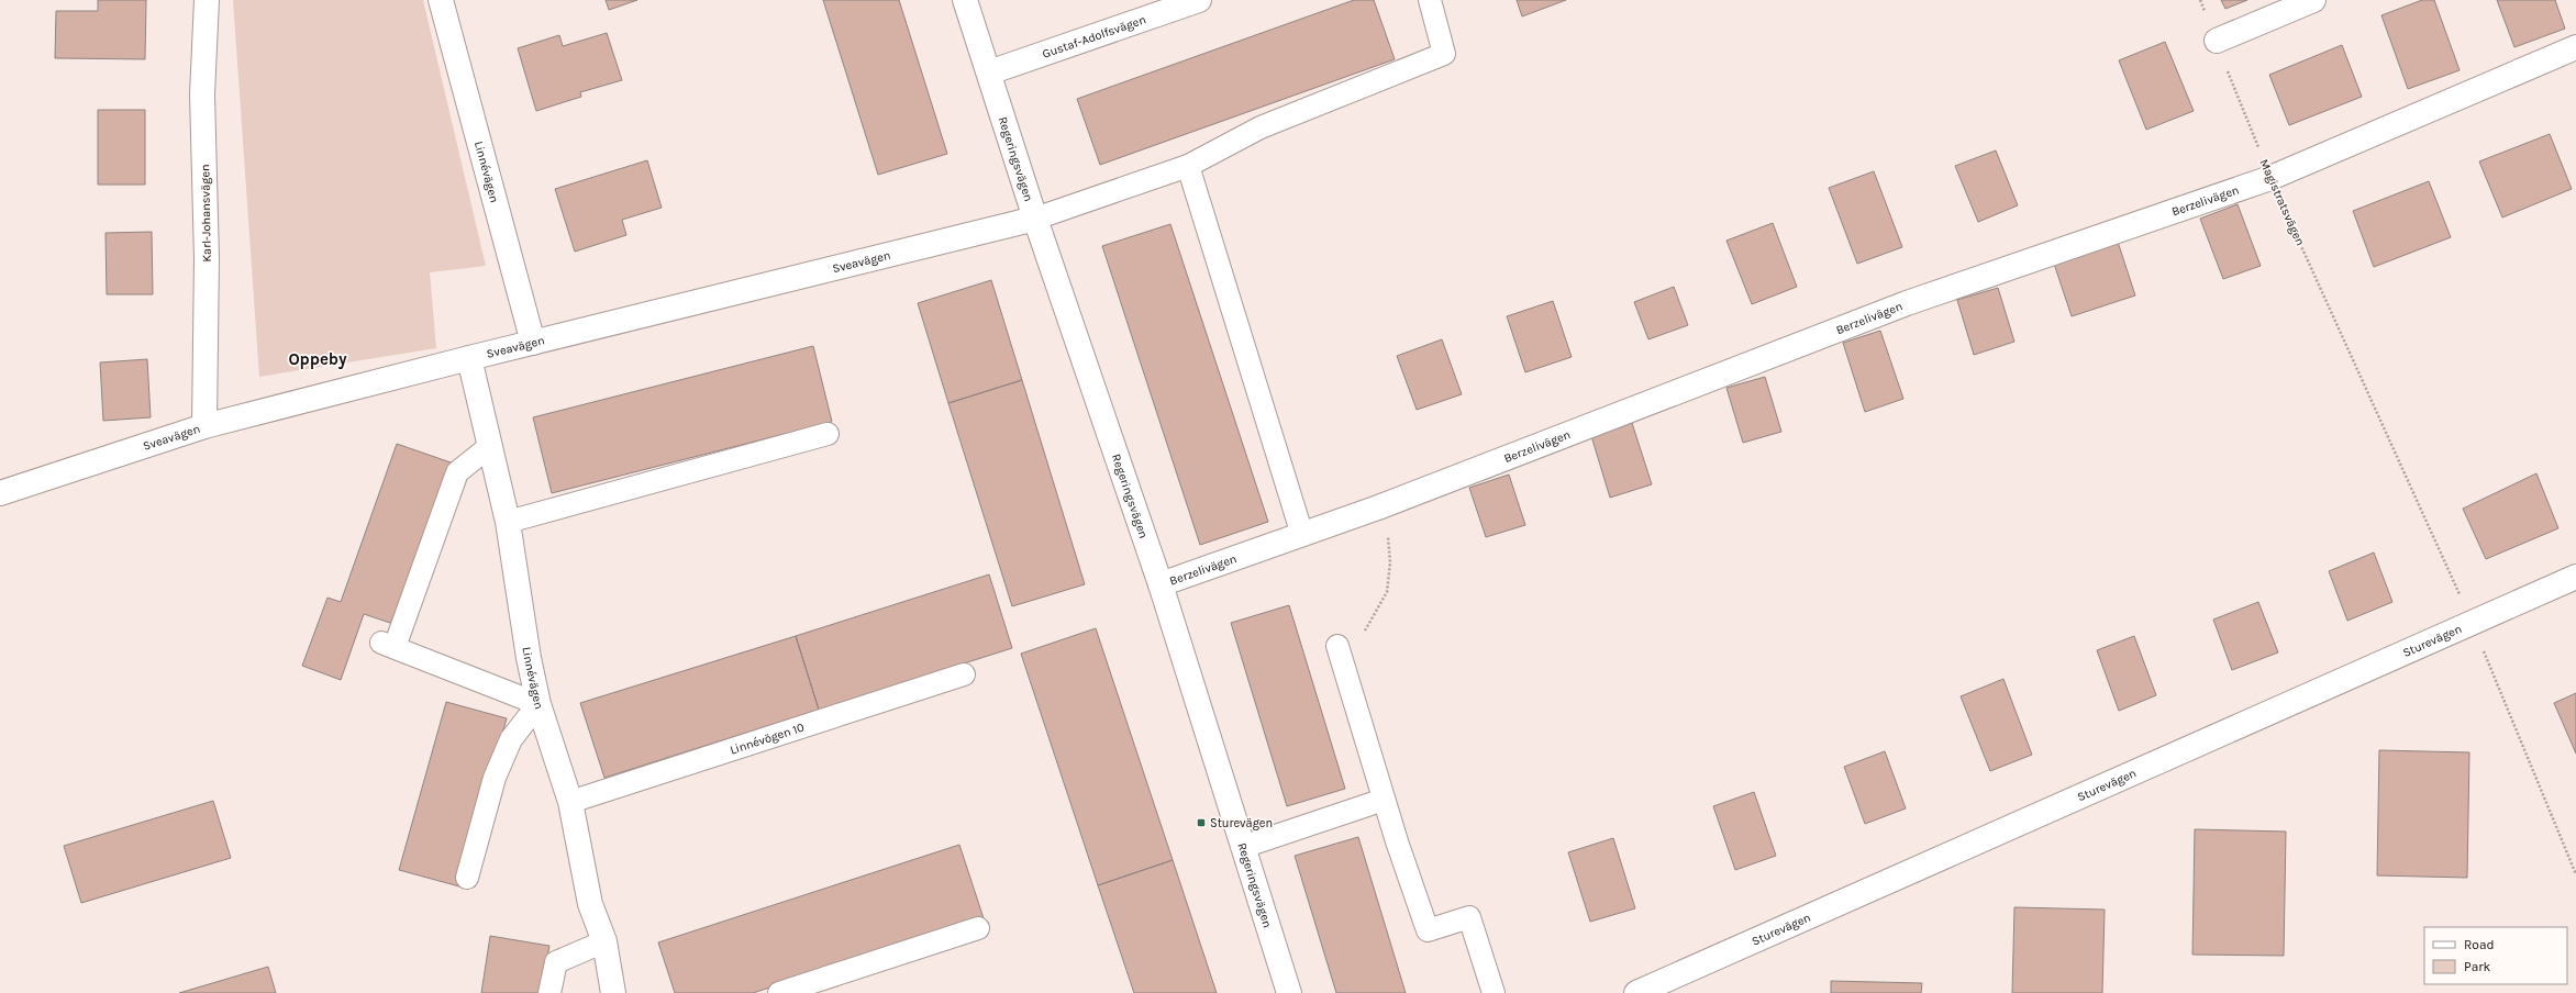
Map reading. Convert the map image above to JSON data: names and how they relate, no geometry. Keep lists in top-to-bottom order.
{
  "streets": {
    "street": [
      "Gustaf-Adolfsvägen",
      "Regeringsvägen",
      "Linnévägen",
      "Berzelivägen",
      "Karl-Johansvägen",
      "Sveavägen",
      "Sturevägen"
    ],
    "lane": ["Linnévögen 10"],
    "path": ["Magistratsvägen"]
  },
  "crossings": [
    ["Gustaf-Adolfsvägen", "Regeringsvägen"],
    ["Regeringsvägen", "Berzelivägen"],
    ["Regeringsvägen", "Sveavägen"],
    ["Linnévägen", "Sveavägen"],
    ["Linnévägen", "Linnévögen 10"],
    ["Berzelivägen", "Magistratsvägen"],
    ["Magistratsvägen", "Sturevägen"],
    ["Karl-Johansvägen", "Sveavägen"]
  ],
  "districts": ["Oppeby"],
  "places": {
    "transit": ["Sturevägen"]
  },
  "legend": ["Road", "Park"]
}
